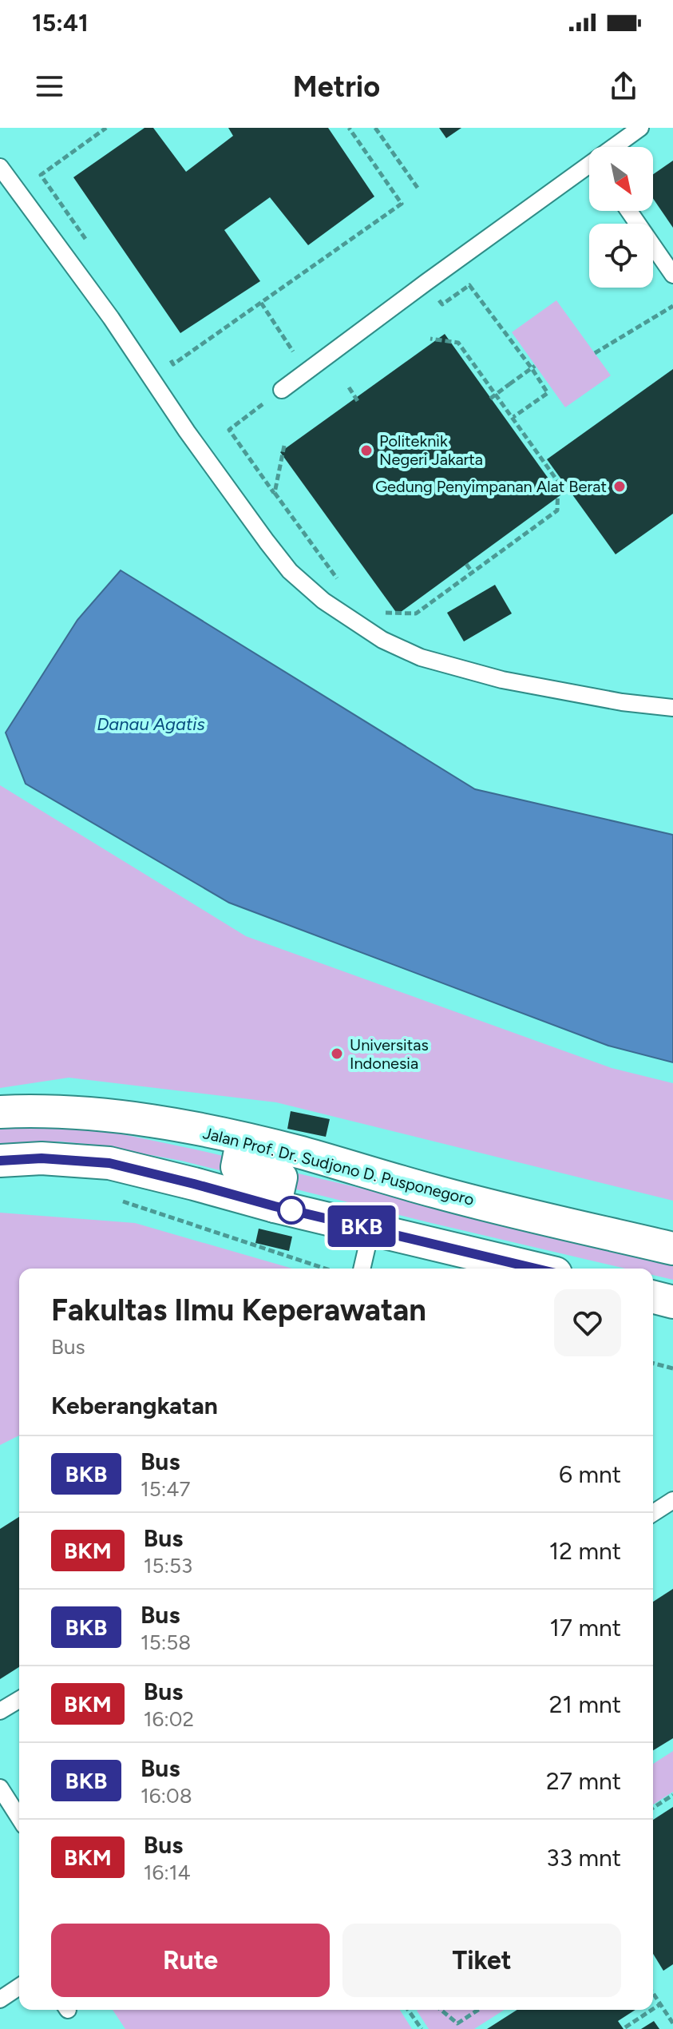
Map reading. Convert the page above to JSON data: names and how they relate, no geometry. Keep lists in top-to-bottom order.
{
  "streets": {
    "street": ["Jalan Prof. Dr. Sudjono D. Pusponegoro"]
  },
  "water": ["Danau Agatis"],
  "places": ["Politeknik Negeri Jakarta", "Gedung Penyimpanan Alat Berat", "Universitas Indonesia"],
  "lines": ["bus line BKB"],
  "north": "bottom right",
  "page": {
    "status": "15:41",
    "header": "Metrio",
    "on_map": "BKB",
    "heading": [
      ["Fakultas Ilmu Keperawatan", "Bus"],
      "Keberangkatan"
    ],
    "list": [
      {
        "mark": "BKB",
        "name": "Bus",
        "note": "15:47",
        "value": "6 mnt"
      },
      {
        "mark": "BKM",
        "name": "Bus",
        "note": "15:53",
        "value": "12 mnt"
      },
      {
        "mark": "BKB",
        "name": "Bus",
        "note": "15:58",
        "value": "17 mnt"
      },
      {
        "mark": "BKM",
        "name": "Bus",
        "note": "16:02",
        "value": "21 mnt"
      },
      {
        "mark": "BKB",
        "name": "Bus",
        "note": "16:08",
        "value": "27 mnt"
      },
      {
        "mark": "BKM",
        "name": "Bus",
        "note": "16:14",
        "value": "33 mnt"
      }
    ],
    "buttons": ["Rute", "Tiket"]
  }
}
